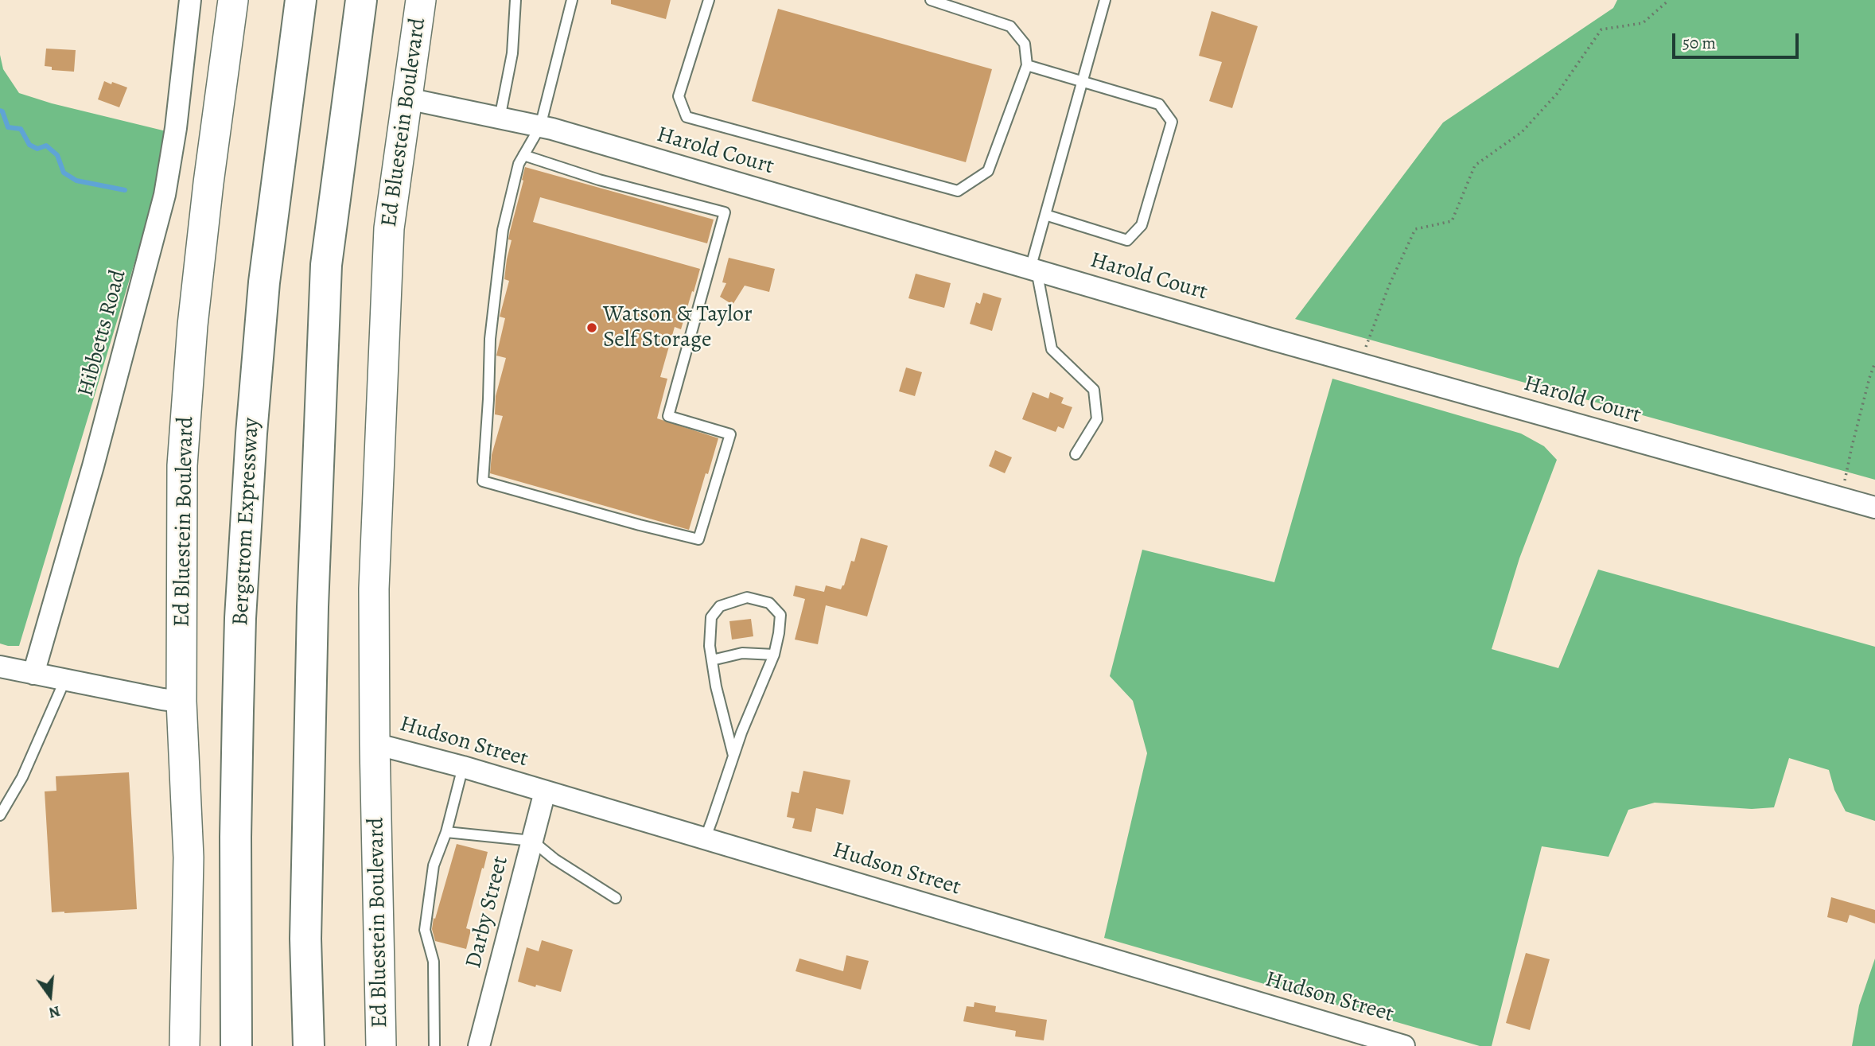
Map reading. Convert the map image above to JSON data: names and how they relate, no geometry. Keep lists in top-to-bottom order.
{
  "streets": {
    "highway": ["Bergstrom Expressway"],
    "main road": ["Ed Bluestein Boulevard"],
    "street": [
      "Harold Court",
      "Hibbetts Road",
      "Hudson Street",
      "Darby Street"
    ]
  },
  "crossings": [
    ["Ed Bluestein Boulevard", "Harold Court"],
    ["Ed Bluestein Boulevard", "Hudson Street"],
    ["Hudson Street", "Darby Street"]
  ],
  "places": ["Watson & Taylor Self Storage"],
  "scale_bar": "50 m",
  "north": "bottom"
}
